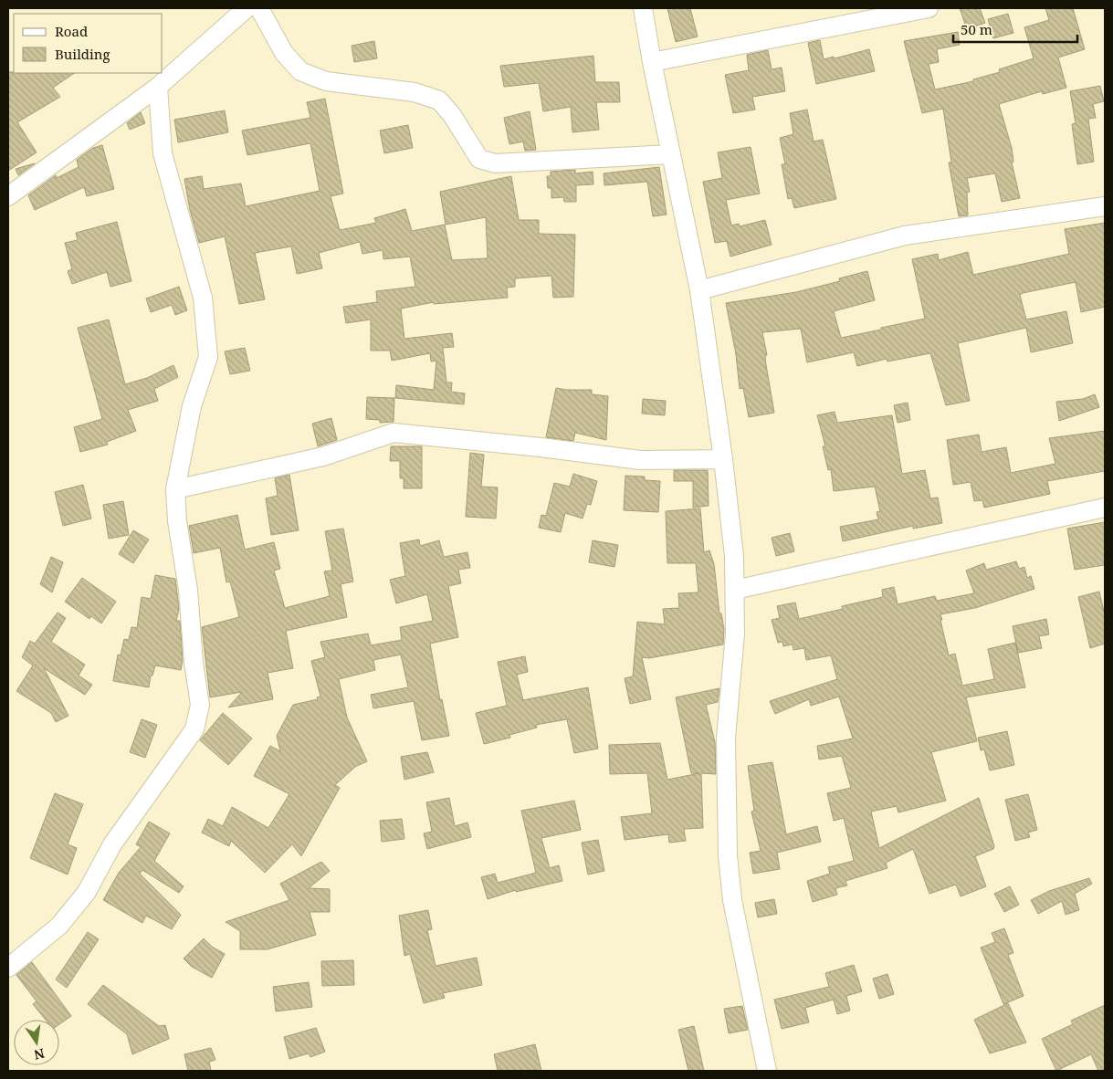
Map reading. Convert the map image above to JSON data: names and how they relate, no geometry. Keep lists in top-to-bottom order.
{
  "legend": ["Road", "Building"],
  "scale_bar": "50 m",
  "north": "bottom"
}
